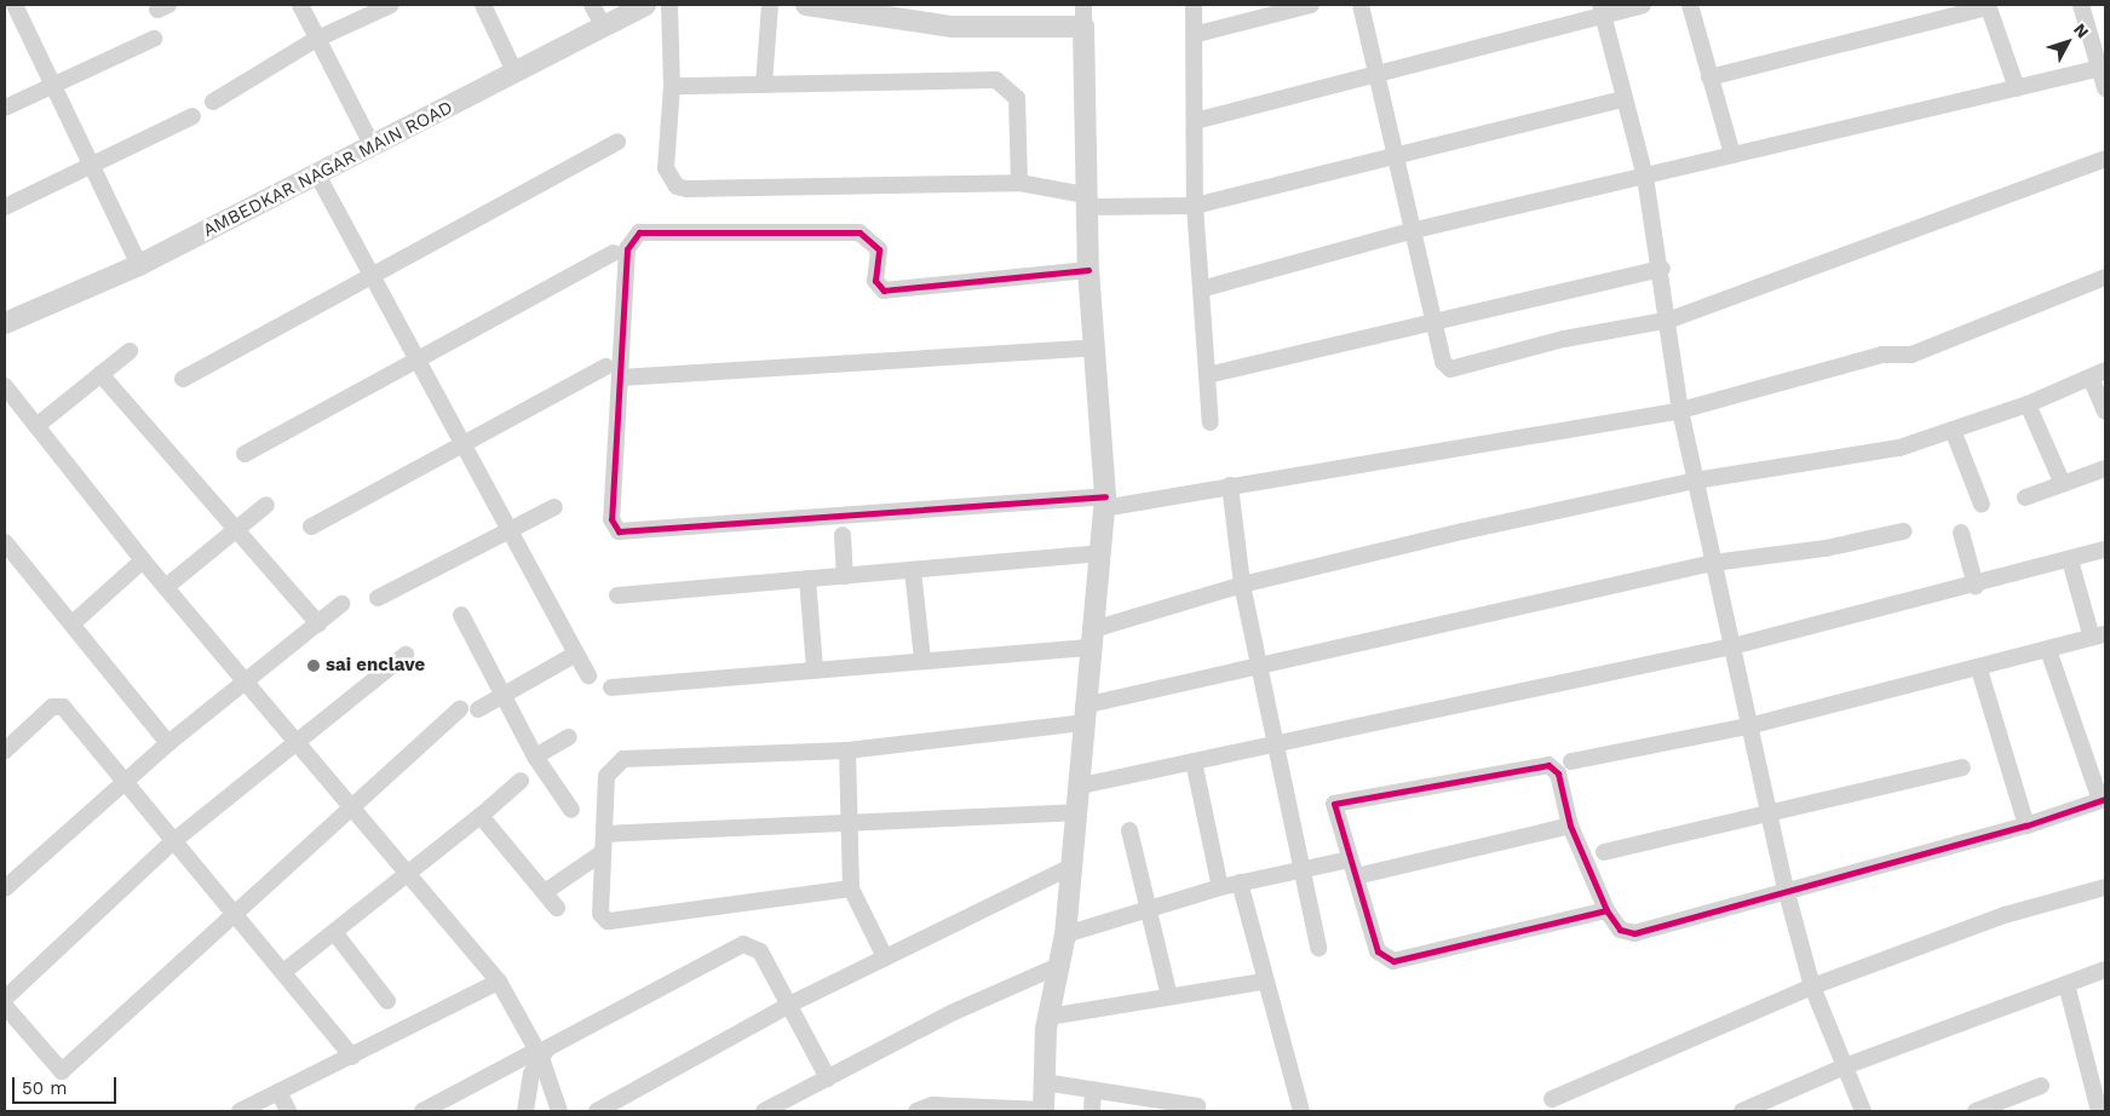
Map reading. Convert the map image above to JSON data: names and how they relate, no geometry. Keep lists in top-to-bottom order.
{
  "streets": {
    "street": ["AMBEDKAR NAGAR MAIN ROAD"]
  },
  "places": ["sai enclave"],
  "scale_bar": "50 m",
  "north": "top right"
}
